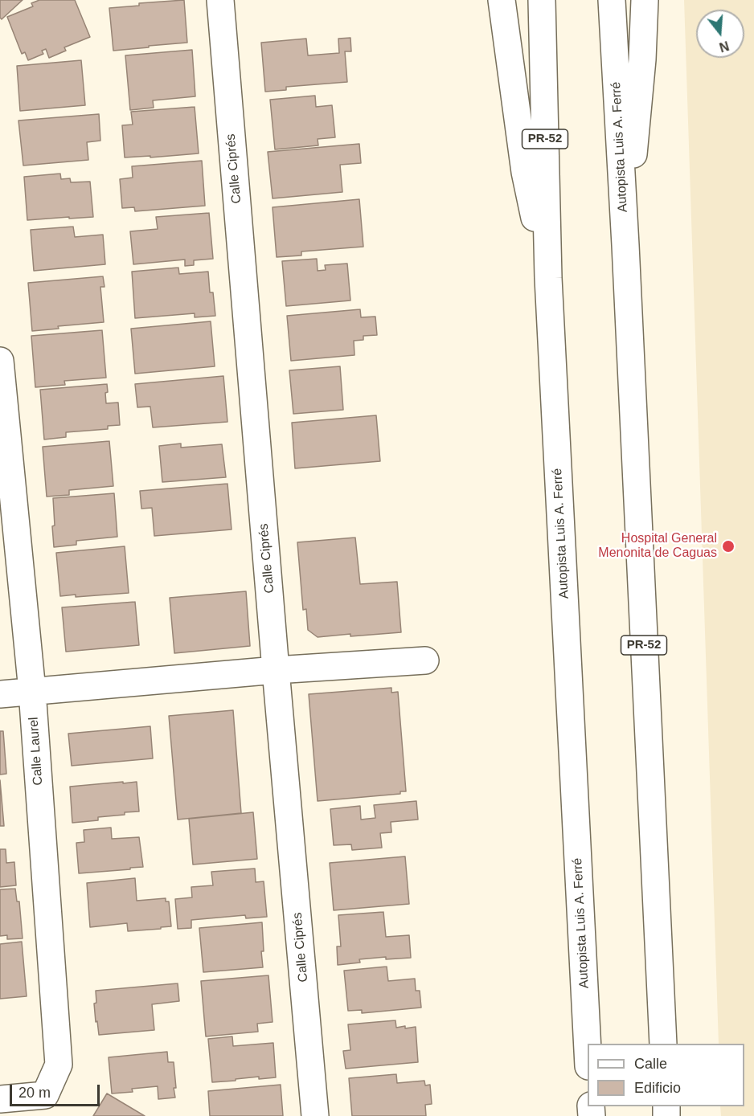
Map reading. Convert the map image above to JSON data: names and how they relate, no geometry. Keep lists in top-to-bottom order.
{
  "streets": {
    "main road": [
      "PR-52",
      "Autopista Luis A. Ferré",
      "Calle Ciprés",
      "Calle Laurel"
    ]
  },
  "places": ["Hospital General Menonita de Caguas"],
  "legend": ["Calle", "Edificio"],
  "scale_bar": "20 m",
  "north": "bottom"
}
